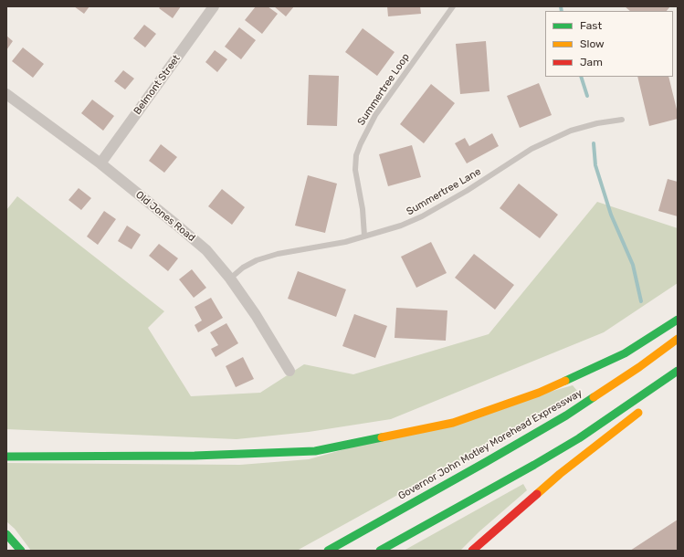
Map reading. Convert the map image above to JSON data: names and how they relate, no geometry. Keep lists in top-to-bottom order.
{
  "streets": {
    "highway": ["Governor John Motley Morehead Expressway"],
    "street": ["Belmont Street", "Old Jones Road"],
    "lane": ["Summertree Loop", "Summertree Lane"]
  },
  "crossings": [
    ["Belmont Street", "Old Jones Road"],
    ["Summertree Loop", "Summertree Lane"],
    ["Summertree Lane", "Old Jones Road"]
  ],
  "legend": ["Fast", "Slow", "Jam"]
}
